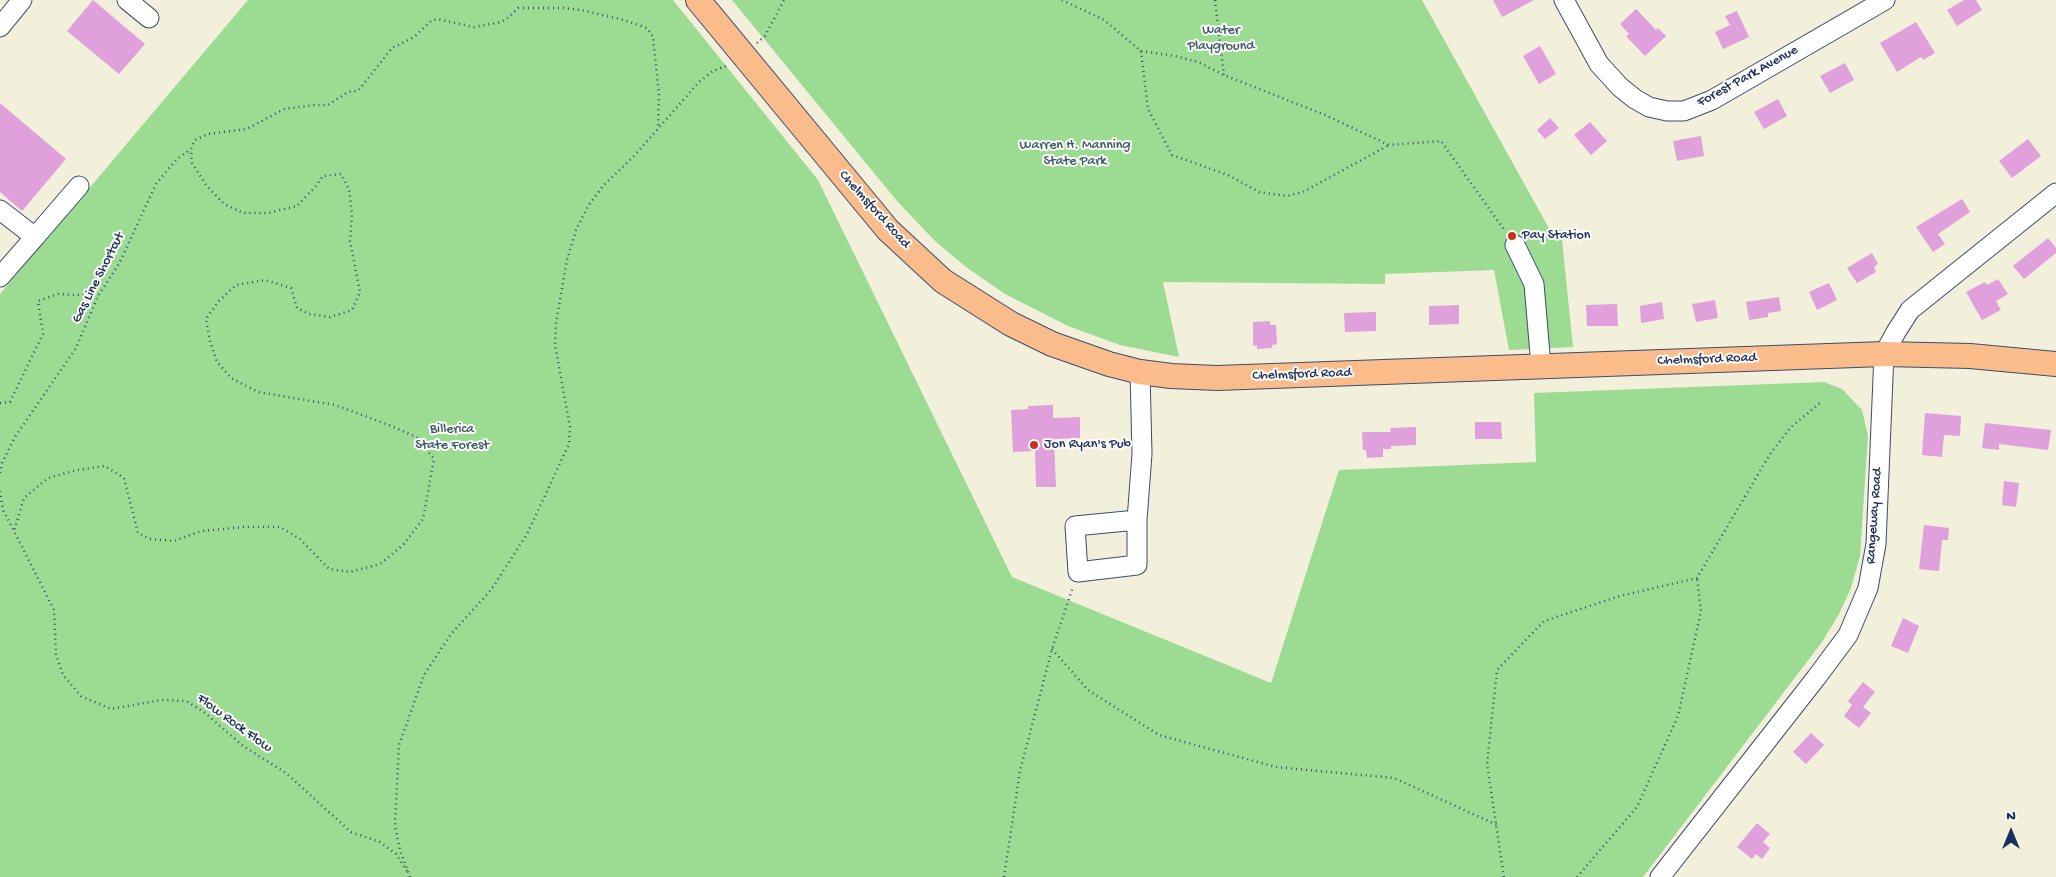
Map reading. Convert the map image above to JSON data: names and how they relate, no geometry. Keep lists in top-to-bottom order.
{
  "streets": {
    "main road": ["Chelmsford Road"],
    "street": ["Forest Park Avenue", "Rangeway Road"],
    "path": ["Gas Line Shortcut", "Flow Rock Flow"]
  },
  "crossings": [
    ["Chelmsford Road", "Rangeway Road"]
  ],
  "parks": ["Water Playground", "Warren H. Manning State Park", "Billerica State Forest"],
  "places": ["Pay Station", "Jon Ryan's Pub"],
  "north": "top"
}
